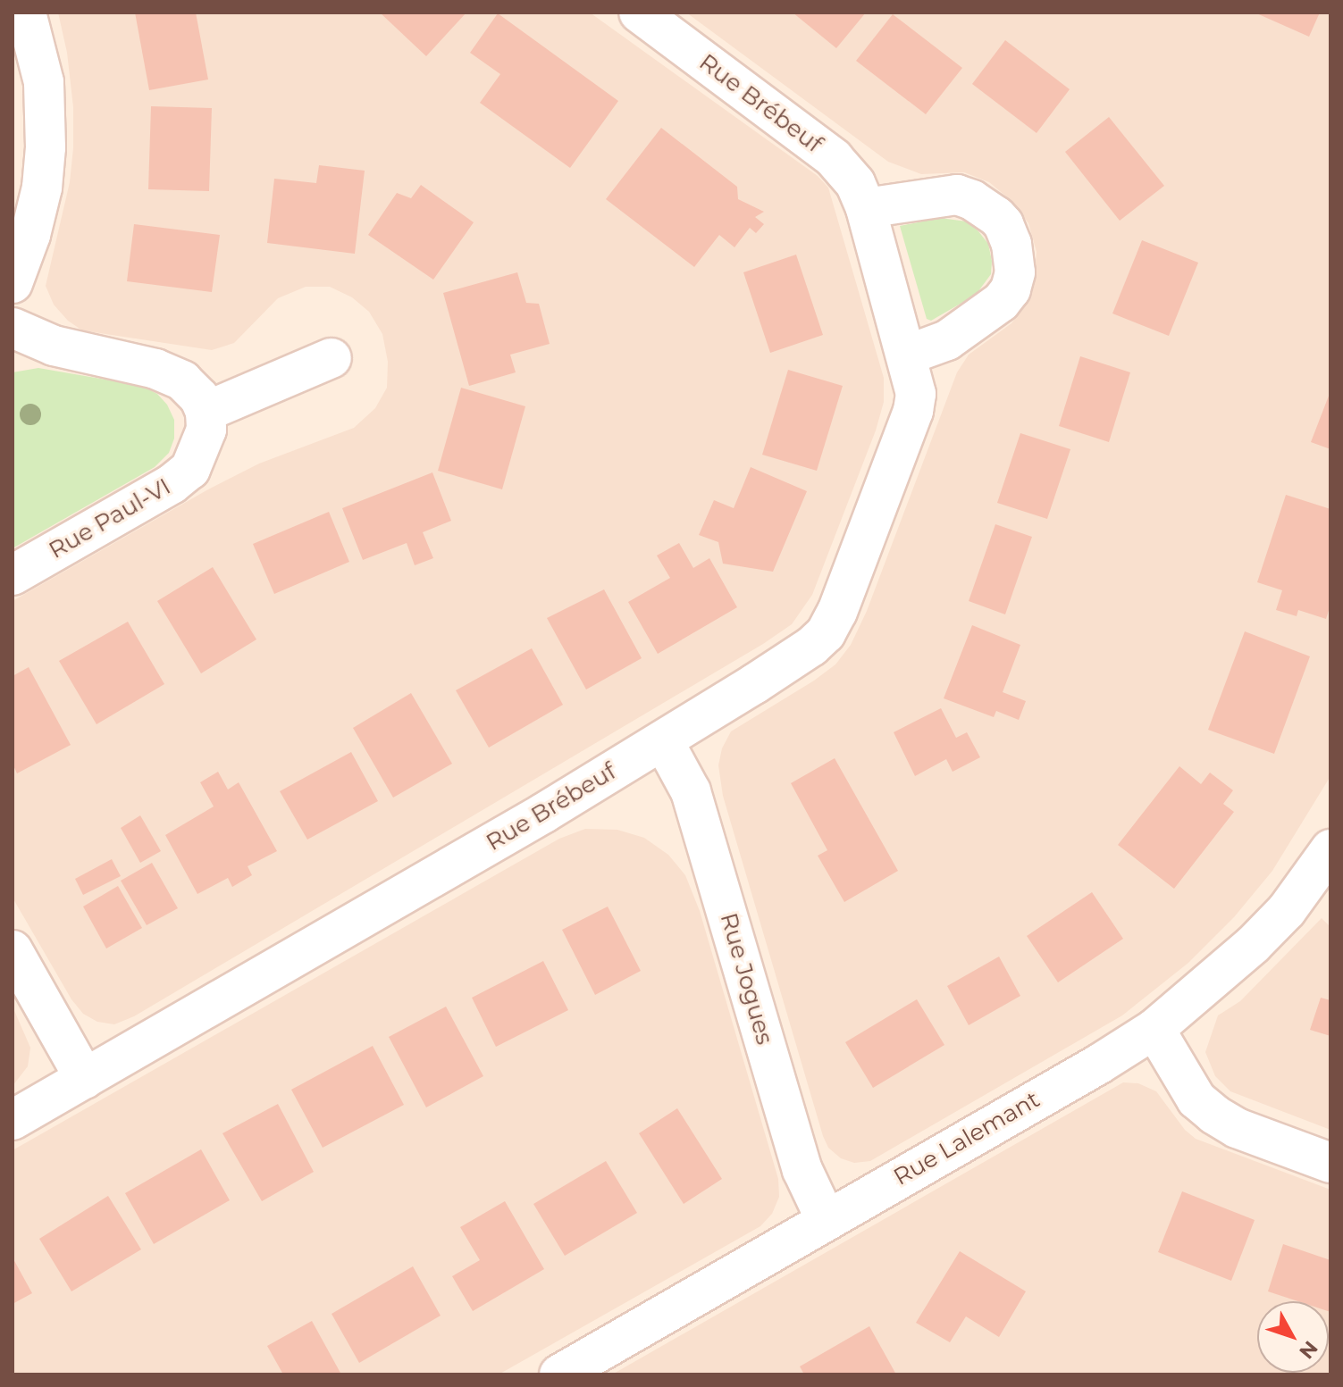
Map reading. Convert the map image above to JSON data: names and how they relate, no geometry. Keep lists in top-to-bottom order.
{
  "streets": {
    "street": [
      "Rue Brébeuf",
      "Rue Paul-VI",
      "Rue Jogues",
      "Rue Lalemant"
    ]
  },
  "crossings": [
    ["Rue Brébeuf", "Rue Jogues"],
    ["Rue Jogues", "Rue Lalemant"]
  ],
  "north": "bottom right"
}
